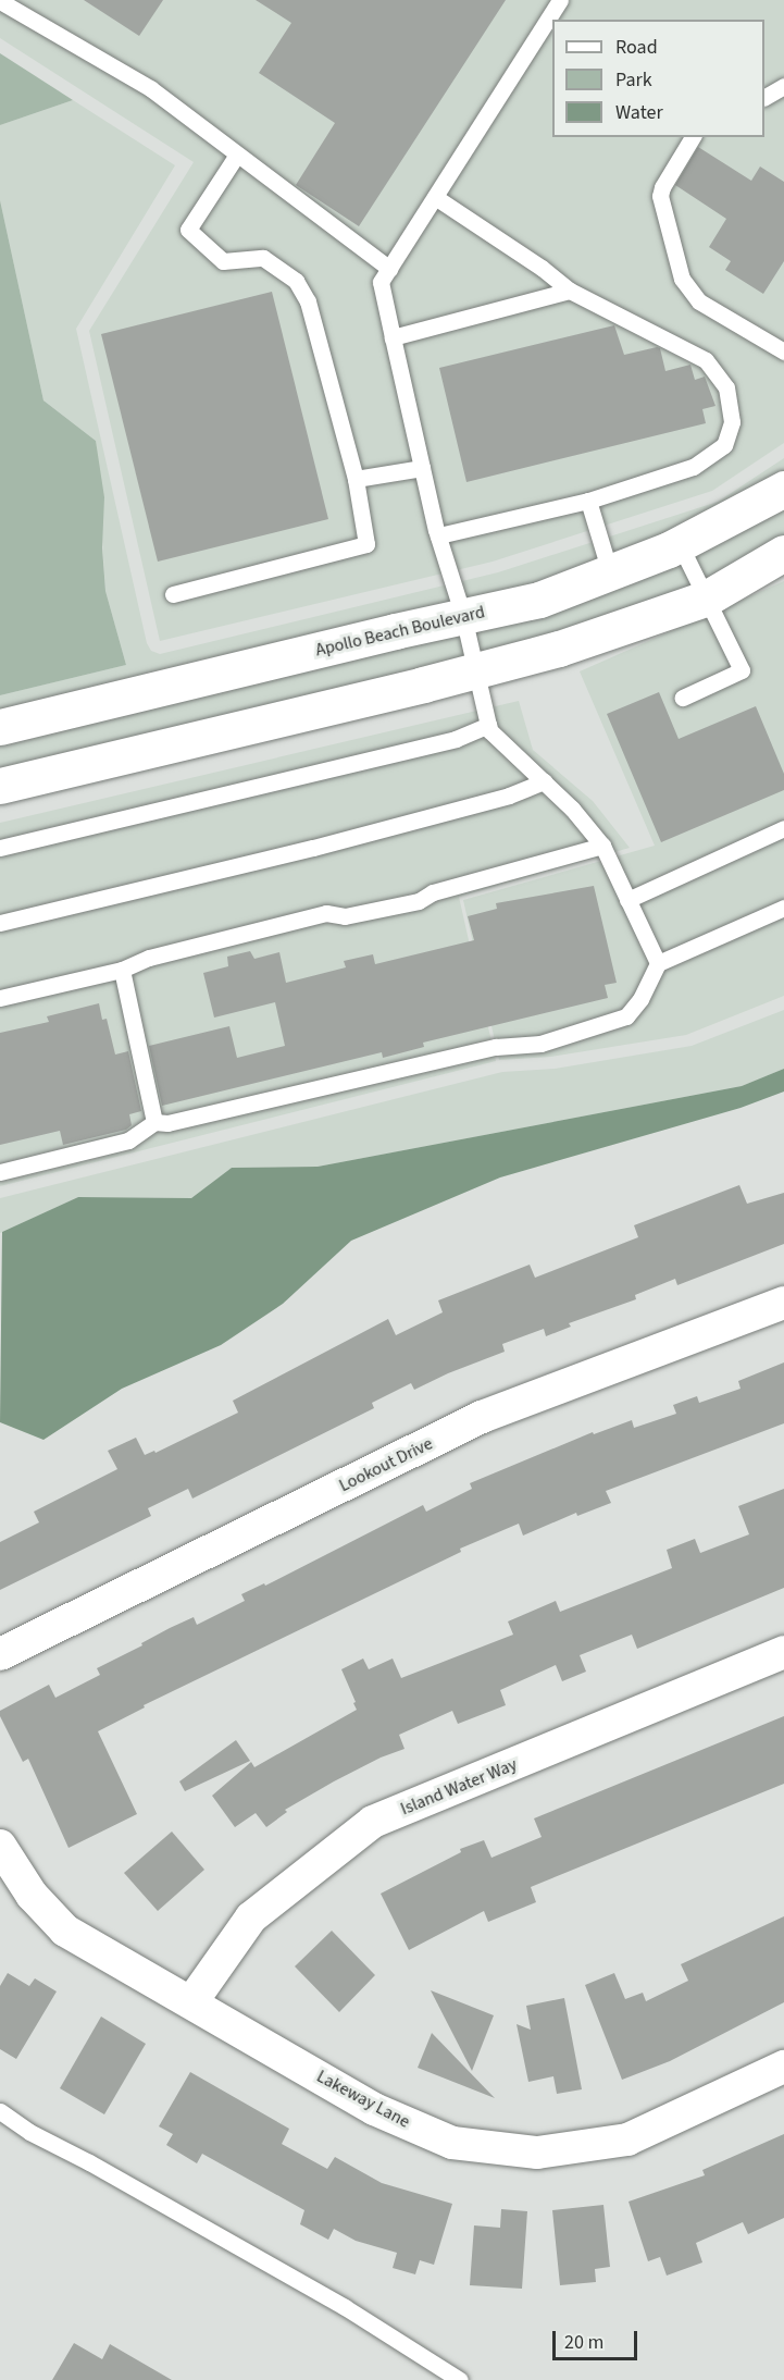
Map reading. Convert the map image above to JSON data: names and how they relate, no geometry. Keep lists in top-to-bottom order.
{
  "streets": {
    "main road": ["Apollo Beach Boulevard"],
    "street": ["Lookout Drive", "Island Water Way", "Lakeway Lane"]
  },
  "crossings": [
    ["Island Water Way", "Lakeway Lane"]
  ],
  "legend": ["Road", "Park", "Water"],
  "scale_bar": "20 m"
}
